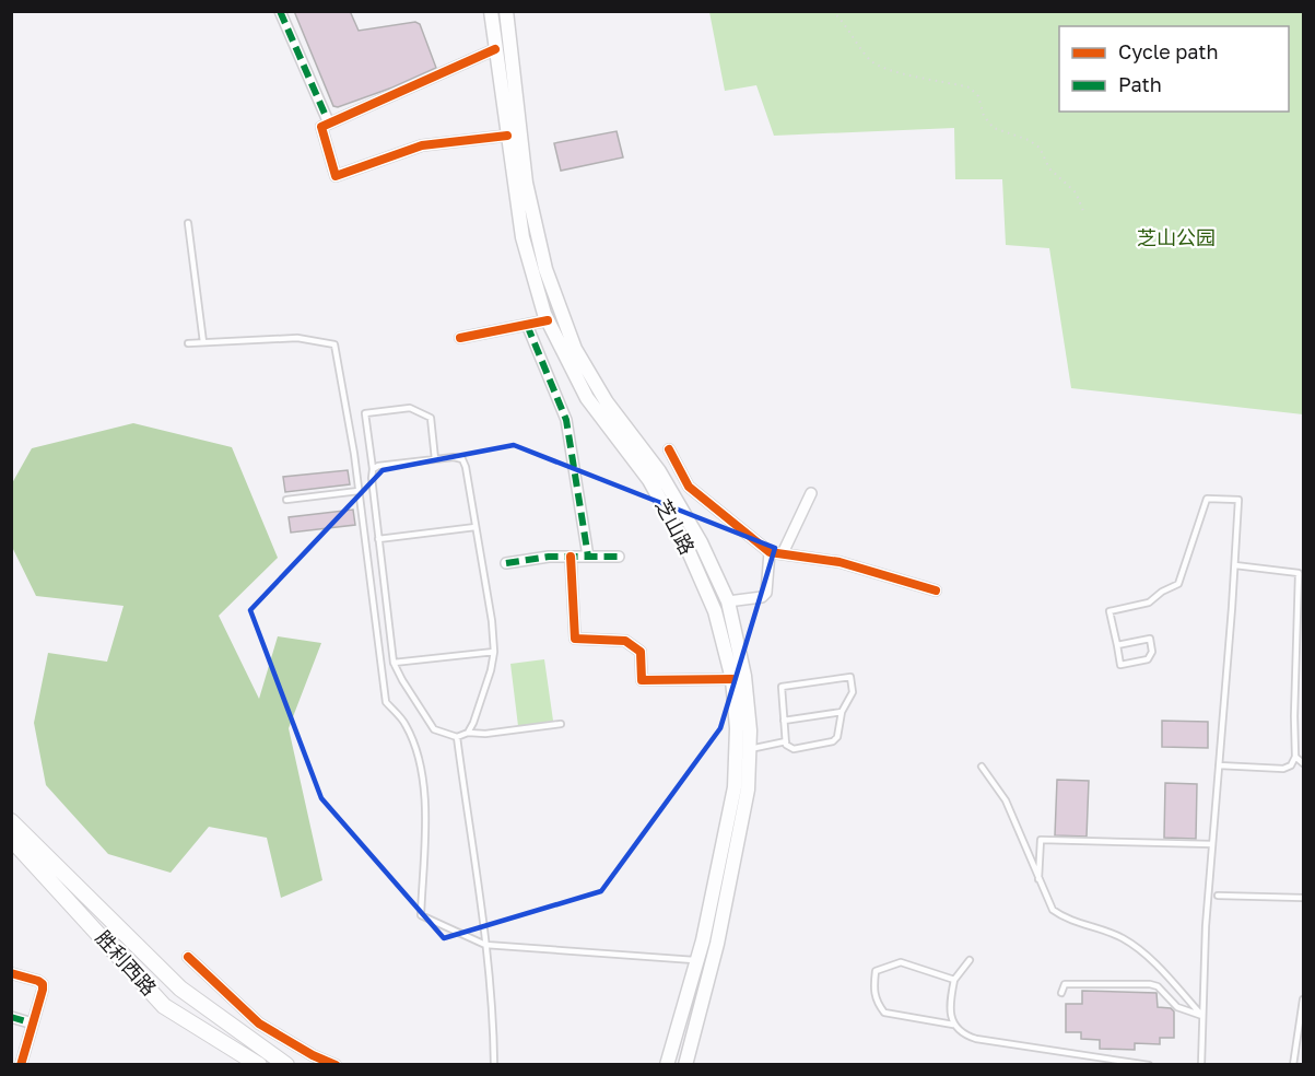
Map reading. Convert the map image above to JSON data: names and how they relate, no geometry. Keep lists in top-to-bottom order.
{
  "streets": {
    "main road": ["芝山路", "胜利西路"]
  },
  "parks": ["芝山公园"],
  "legend": ["Cycle path", "Path"]
}
